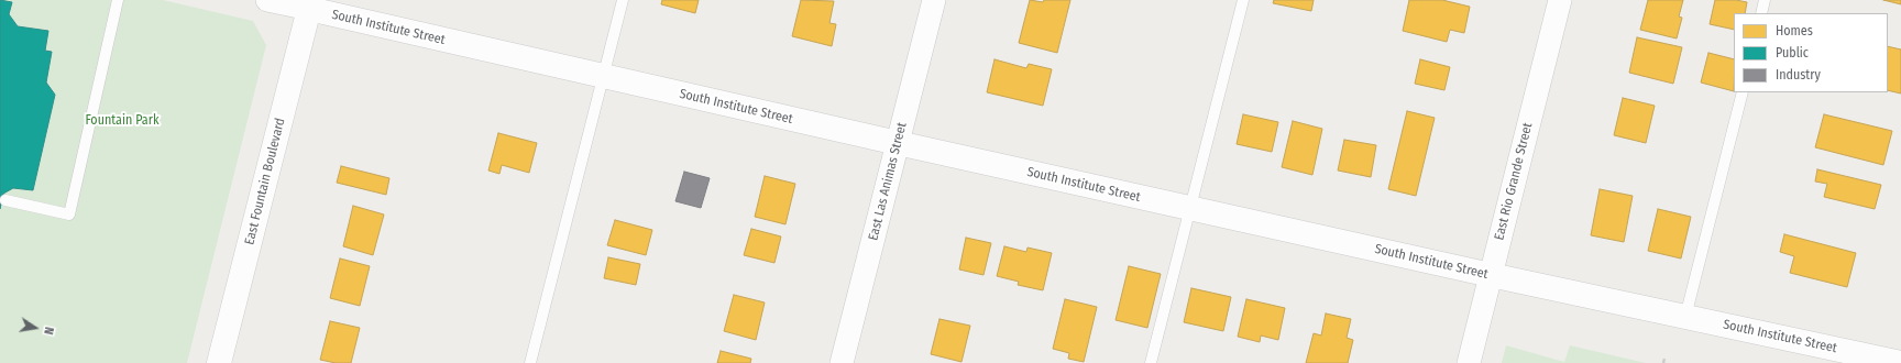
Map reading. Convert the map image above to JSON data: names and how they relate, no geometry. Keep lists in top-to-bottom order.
{
  "streets": {
    "street": [
      "South Institute Street",
      "East Fountain Boulevard",
      "East Las Animas Street",
      "East Rio Grande Street"
    ]
  },
  "crossings": [
    ["South Institute Street", "East Fountain Boulevard"],
    ["South Institute Street", "East Las Animas Street"],
    ["South Institute Street", "East Rio Grande Street"]
  ],
  "parks": ["Fountain Park"],
  "legend": ["Homes", "Public", "Industry"],
  "north": "right"
}
